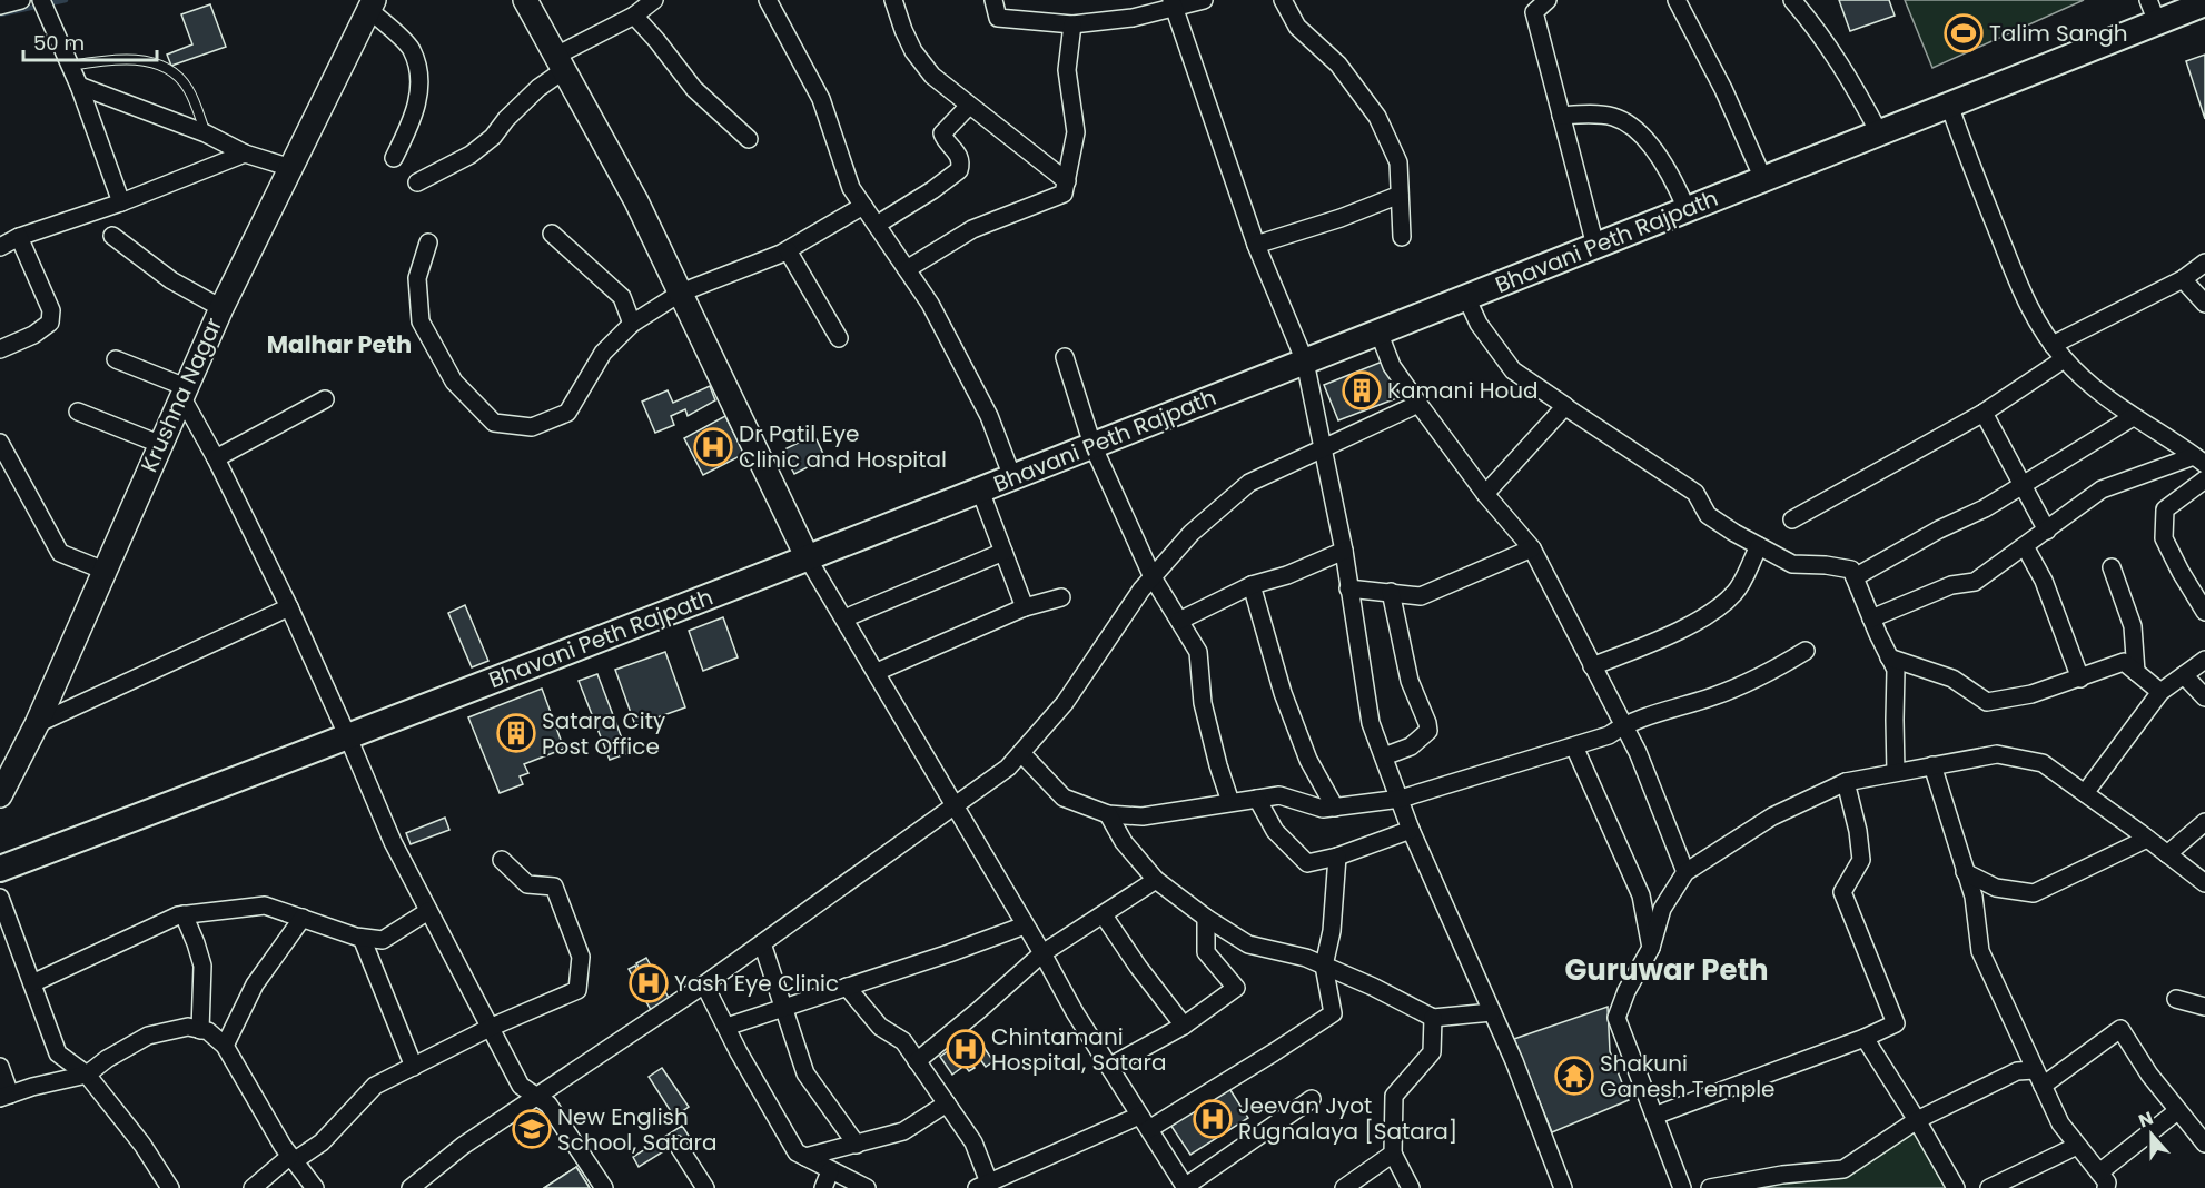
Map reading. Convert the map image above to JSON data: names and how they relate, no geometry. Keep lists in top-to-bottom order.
{
  "streets": {
    "main road": ["Bhavani Peth Rajpath", "Krushna Nagar"]
  },
  "districts": ["Malhar Peth", "Guruwar Peth"],
  "places": {
    "sports": ["Talim Sangh"],
    "building": ["Kamani Houd", "Satara City Post Office"],
    "hospital": [
      "Dr Patil Eye Clinic and Hospital",
      "Yash Eye Clinic",
      "Chintamani Hospital, Satara",
      "Jeevan Jyot Rugnalaya [Satara]"
    ],
    "temple": ["Shakuni Ganesh Temple"],
    "school or university": ["New English School, Satara"]
  },
  "scale_bar": "50 m",
  "north": "top"
}
